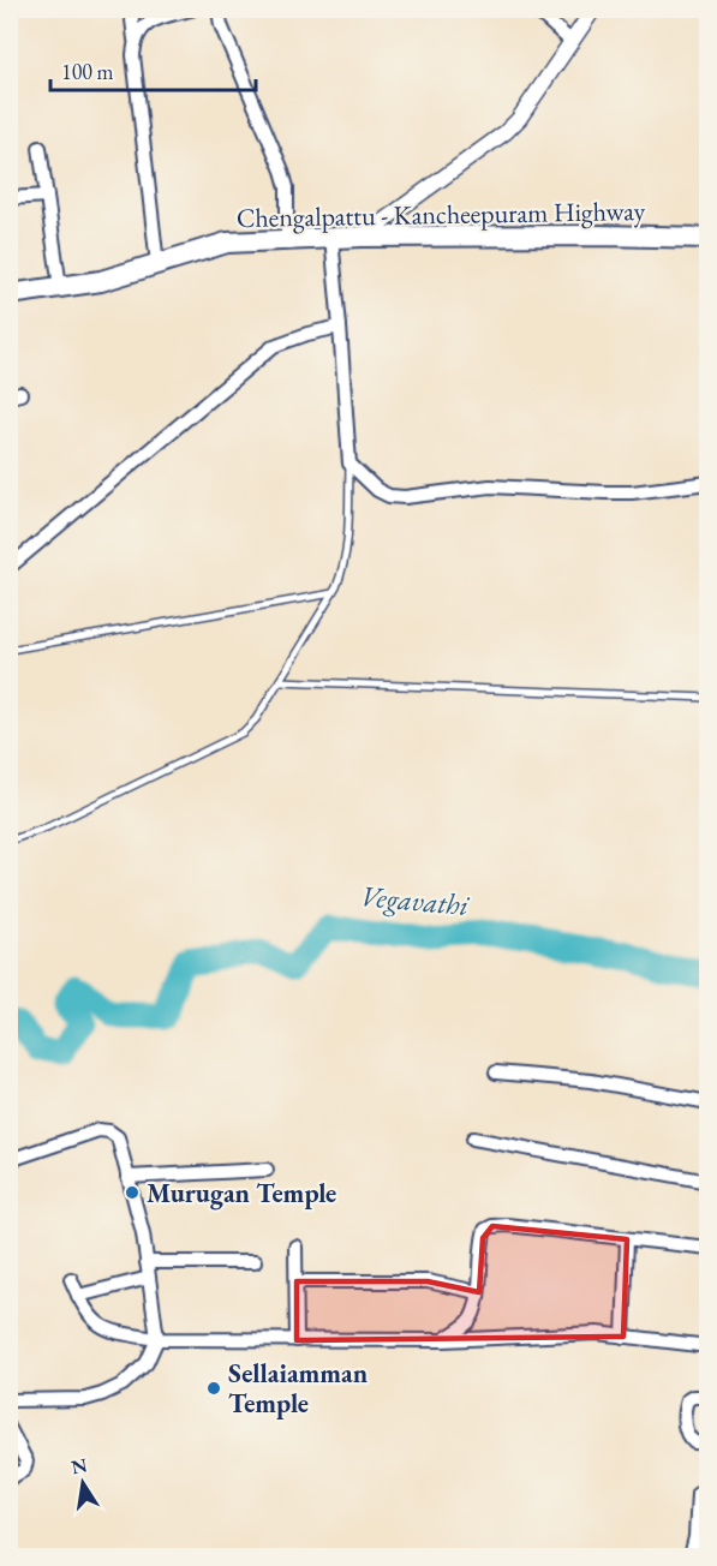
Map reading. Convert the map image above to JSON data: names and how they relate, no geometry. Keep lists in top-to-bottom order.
{
  "streets": {
    "highway": ["Chengalpattu - Kancheepuram Highway"]
  },
  "water": ["Vegavathi"],
  "places": ["Murugan Temple", "Sellaiamman Temple"],
  "scale_bar": "100 m",
  "north": "top"
}
